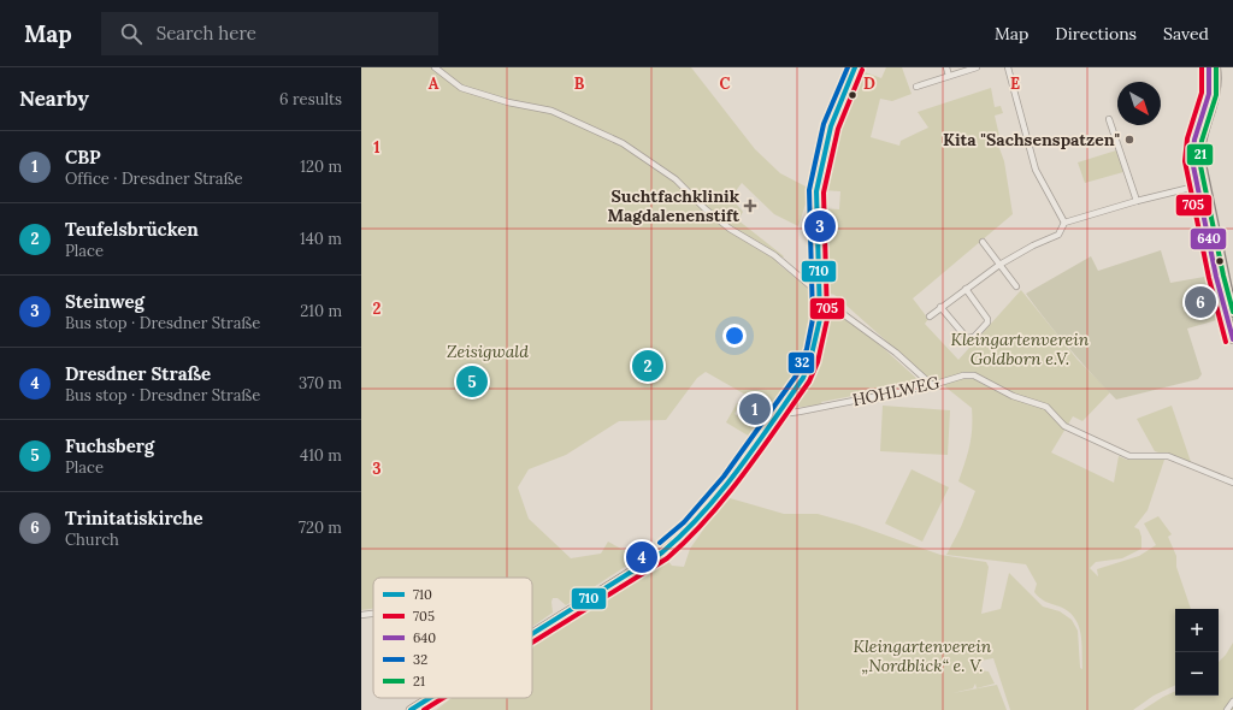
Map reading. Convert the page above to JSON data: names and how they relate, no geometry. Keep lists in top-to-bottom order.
{
  "streets": {
    "street": ["HOHLWEG"]
  },
  "parks": ["Kleingartenverein Goldborn e.V.", "Zeisigwald", "Kleingartenverein „Nordblick“ e. V."],
  "places": {
    "other": ["Kita \"Sachsenspatzen\""],
    "health": ["Suchtfachklinik Magdalenenstift"]
  },
  "lines": [
    "transit line 710",
    "transit line 705",
    "transit line 640",
    "transit line 32",
    "transit line 21"
  ],
  "legend": [
    "710",
    "705",
    "640",
    "32",
    "21"
  ],
  "north": "bottom right",
  "page": {
    "header": "Map",
    "search": "Search here",
    "nav": ["Map", "Directions", "Saved"],
    "heading": ["Nearby", "6 results"],
    "list": [
      {
        "mark": "1",
        "name": "CBP",
        "note": "Office · Dresdner Straße",
        "value": "120 m"
      },
      {
        "mark": "2",
        "name": "Teufelsbrücken",
        "note": "Place",
        "value": "140 m"
      },
      {
        "mark": "3",
        "name": "Steinweg",
        "note": "Bus stop · Dresdner Straße",
        "value": "210 m"
      },
      {
        "mark": "4",
        "name": "Dresdner Straße",
        "note": "Bus stop · Dresdner Straße",
        "value": "370 m"
      },
      {
        "mark": "5",
        "name": "Fuchsberg",
        "note": "Place",
        "value": "410 m"
      },
      {
        "mark": "6",
        "name": "Trinitatiskirche",
        "note": "Church",
        "value": "720 m"
      }
    ],
    "pins": [
      "3",
      "6",
      "2",
      "5",
      "1",
      "4"
    ],
    "map_buttons": ["+", "−"]
  },
  "grid": {
    "columns": [
      "A",
      "B",
      "C",
      "D",
      "E"
    ],
    "rows": ["1", "2", "3"]
  }
}
